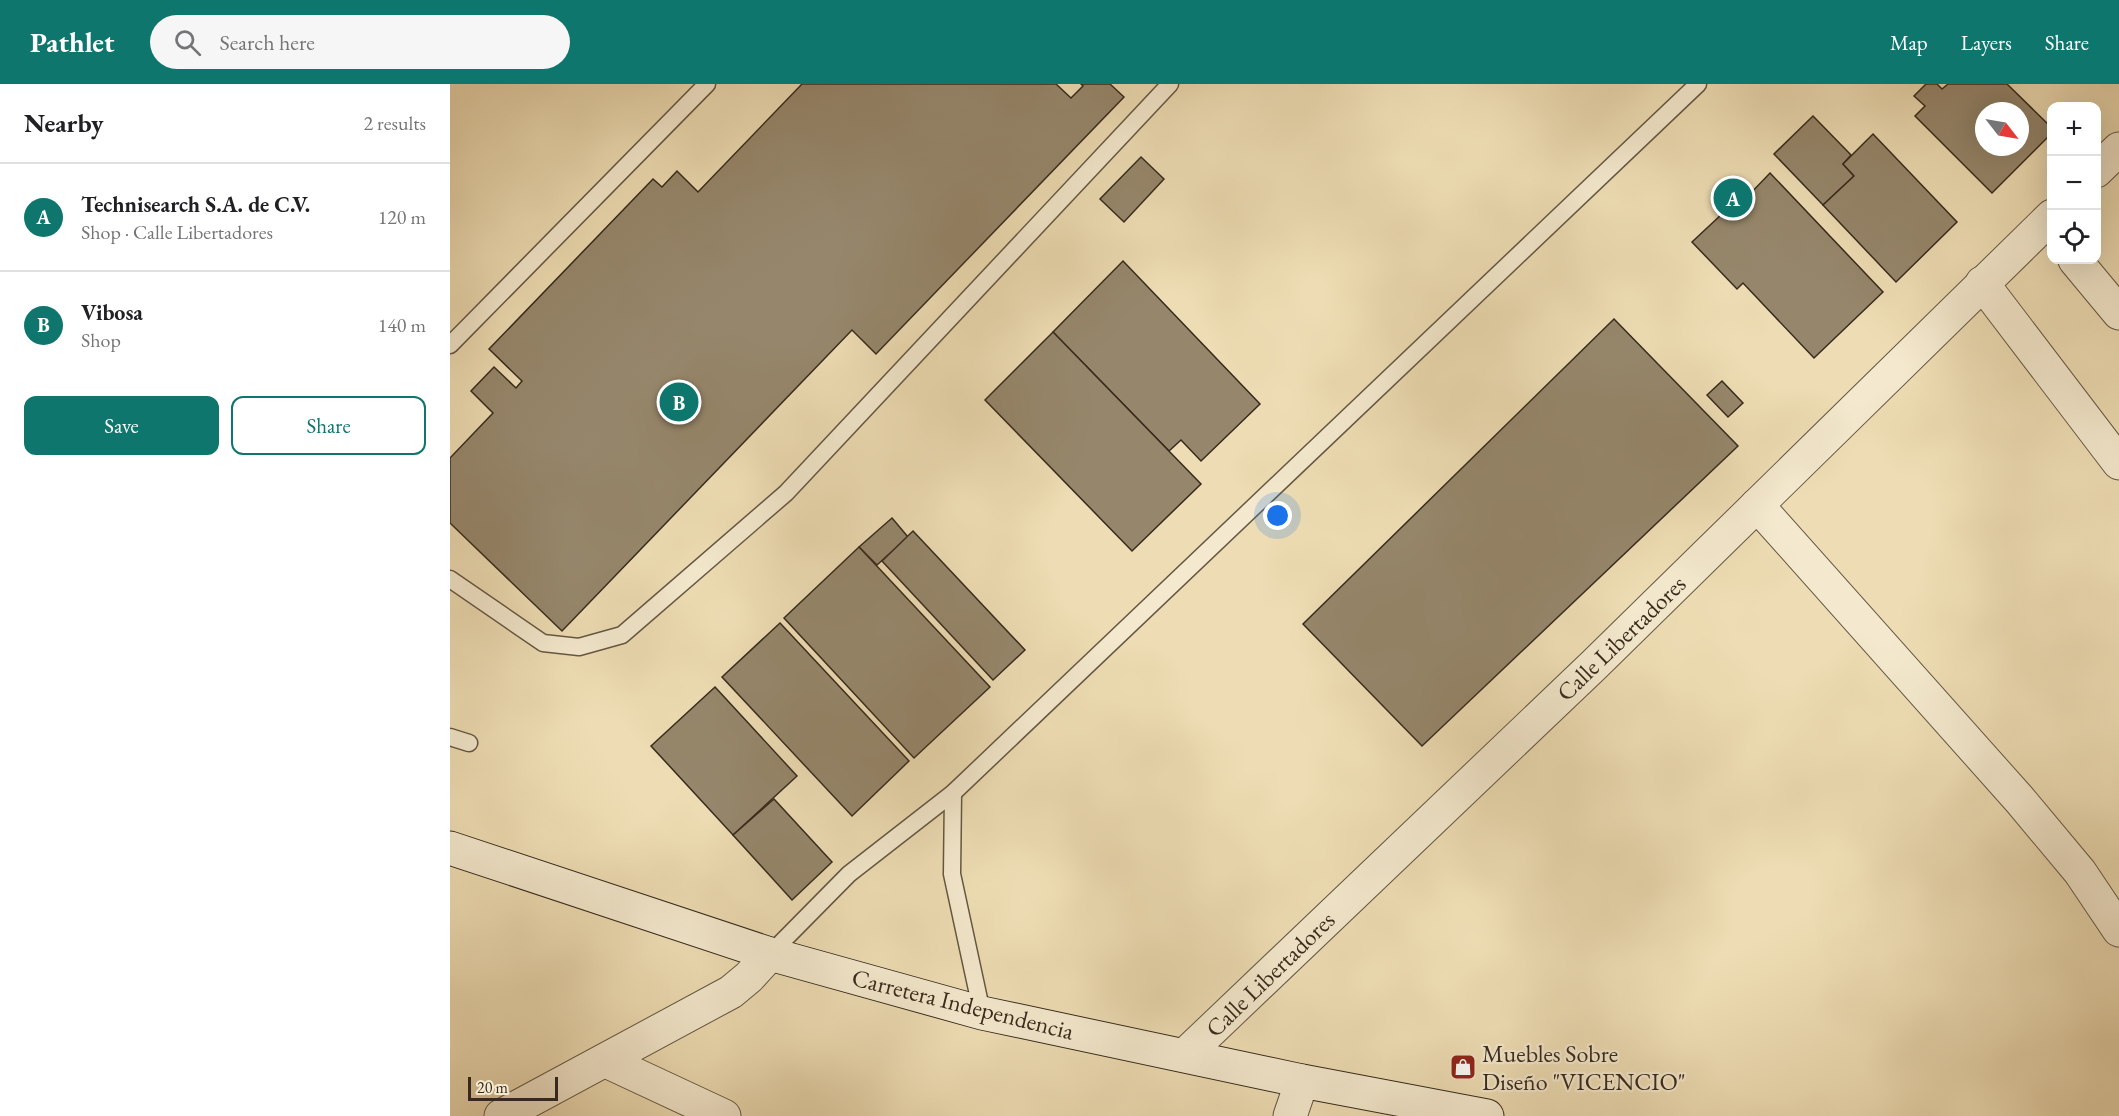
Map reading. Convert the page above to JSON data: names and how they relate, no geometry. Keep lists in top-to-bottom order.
{
  "streets": {
    "street": ["Calle Libertadores", "Carretera Independencia"]
  },
  "crossings": [
    ["Calle Libertadores", "Carretera Independencia"]
  ],
  "places": {
    "shop": ["Muebles Sobre Diseño \"VICENCIO\""]
  },
  "scale_bar": "20 m",
  "north": "bottom right",
  "page": {
    "header": "Pathlet",
    "search": "Search here",
    "nav": ["Map", "Layers", "Share"],
    "heading": ["Nearby", "2 results"],
    "map_buttons": ["+", "−"],
    "list": [
      {
        "mark": "A",
        "name": "Technisearch S.A. de C.V.",
        "note": "Shop · Calle Libertadores",
        "value": "120 m"
      },
      {
        "mark": "B",
        "name": "Vibosa",
        "note": "Shop",
        "value": "140 m"
      }
    ],
    "pins": ["A", "B"],
    "buttons": ["Save", "Share"],
    "scale": "20 m"
  }
}
